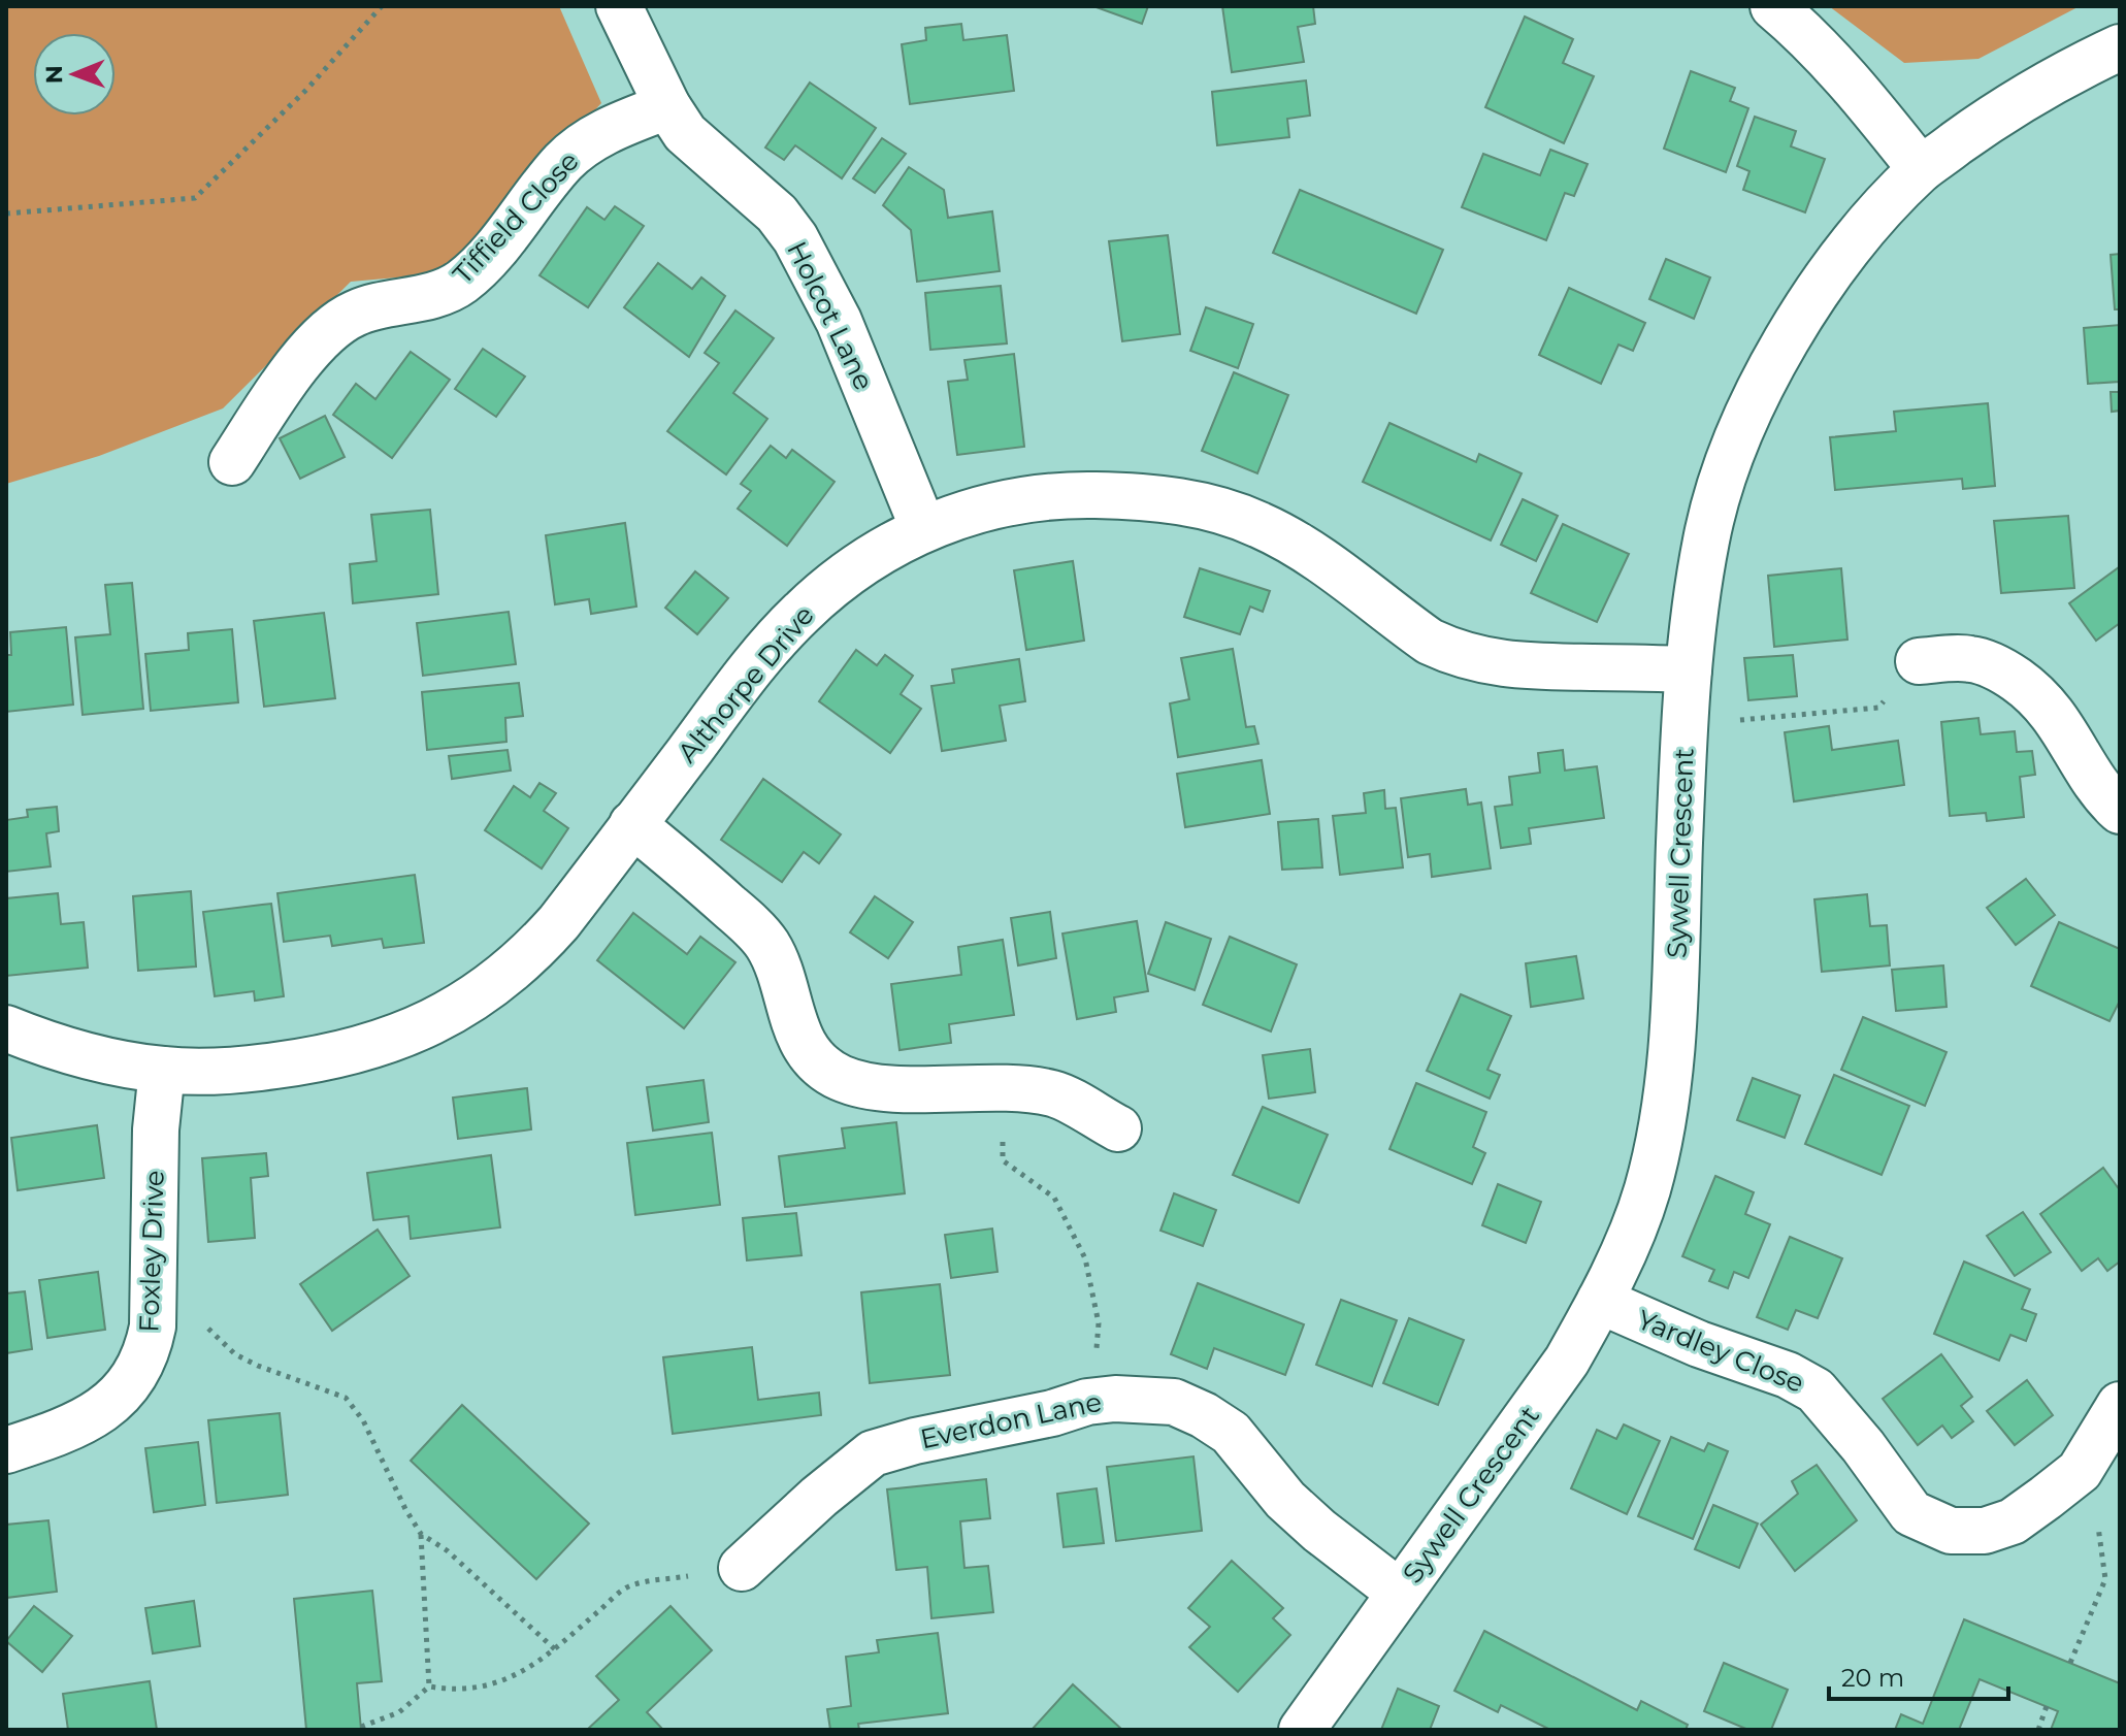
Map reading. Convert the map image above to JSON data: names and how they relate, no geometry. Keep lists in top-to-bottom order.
{
  "streets": {
    "street": [
      "Tiffield Close",
      "Holcot Lane",
      "Althorpe Drive",
      "Sywell Crescent",
      "Foxley Drive",
      "Yardley Close",
      "Everdon Lane"
    ]
  },
  "crossings": [
    ["Tiffield Close", "Holcot Lane"],
    ["Holcot Lane", "Althorpe Drive"],
    ["Althorpe Drive", "Sywell Crescent"],
    ["Althorpe Drive", "Foxley Drive"],
    ["Sywell Crescent", "Yardley Close"],
    ["Sywell Crescent", "Everdon Lane"]
  ],
  "scale_bar": "20 m",
  "north": "left"
}
